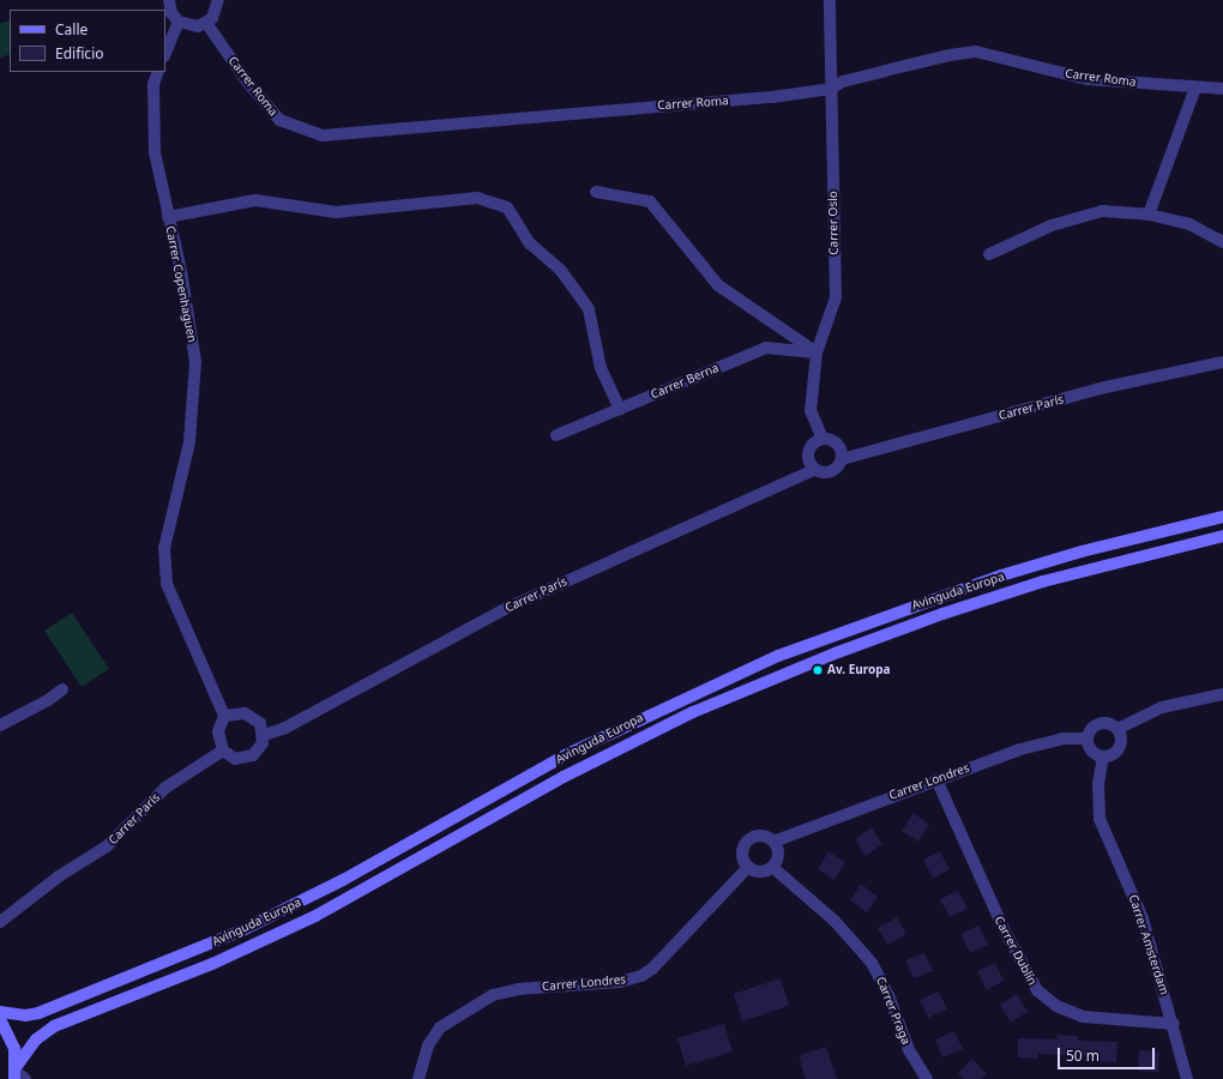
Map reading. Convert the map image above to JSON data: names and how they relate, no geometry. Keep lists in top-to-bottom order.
{
  "streets": {
    "main road": ["Avinguda Europa"],
    "street": [
      "Carrer Roma",
      "Carrer Oslo",
      "Carrer Copenhaguen",
      "Carrer Berna",
      "Carrer París",
      "Carrer Londres",
      "Carrer Amsterdam",
      "Carrer Dublín",
      "Carrer Praga"
    ]
  },
  "crossings": [
    ["Carrer Roma", "Carrer Oslo"],
    ["Carrer Oslo", "Carrer Berna"],
    ["Carrer Oslo", "Carrer París"],
    ["Carrer Copenhaguen", "Carrer París"],
    ["Carrer Londres", "Carrer Amsterdam"],
    ["Carrer Londres", "Carrer Dublín"],
    ["Carrer Londres", "Carrer Praga"],
    ["Carrer Amsterdam", "Carrer Dublín"]
  ],
  "places": ["Av. Europa"],
  "legend": ["Calle", "Edificio"],
  "scale_bar": "50 m"
}
